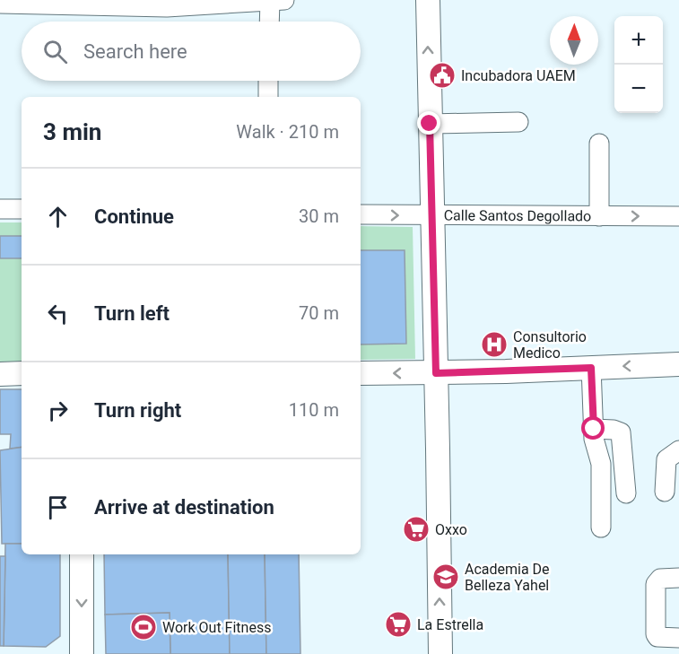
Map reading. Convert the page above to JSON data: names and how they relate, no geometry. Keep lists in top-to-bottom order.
{
  "streets": {
    "street": ["Calle Santos Degollado"]
  },
  "one_way": ["Calle Santos Degollado"],
  "places": {
    "public building": ["Incubadora UAEM"],
    "hospital": ["Consultorio Medico"],
    "supermarket": ["Oxxo", "La Estrella"],
    "school or university": ["Academia De Belleza Yahel"],
    "sports": ["Work Out Fitness"]
  },
  "north": "top",
  "page": {
    "map_buttons": ["+", "−"],
    "search": "Search here",
    "heading": ["3 min", "Walk · 210 m"],
    "list": [
      ["Continue", "30 m"],
      ["Turn left", "70 m"],
      ["Turn right", "110 m"],
      "Arrive at destination"
    ]
  }
}
